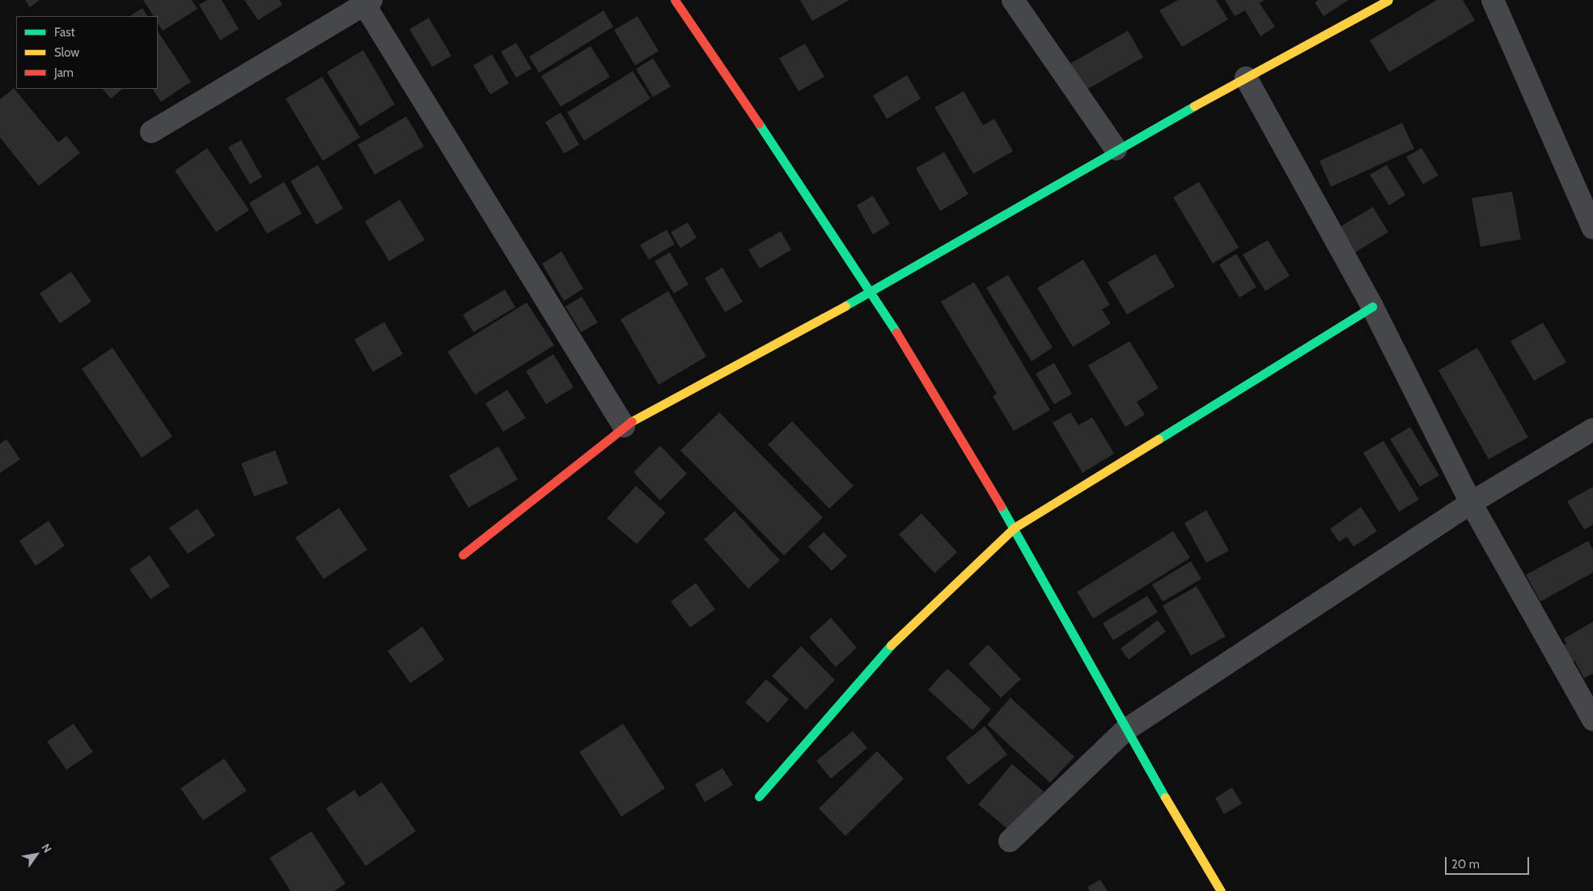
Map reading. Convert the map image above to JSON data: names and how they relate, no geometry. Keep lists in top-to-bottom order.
{
  "legend": ["Fast", "Slow", "Jam"],
  "scale_bar": "20 m",
  "north": "top right"
}
